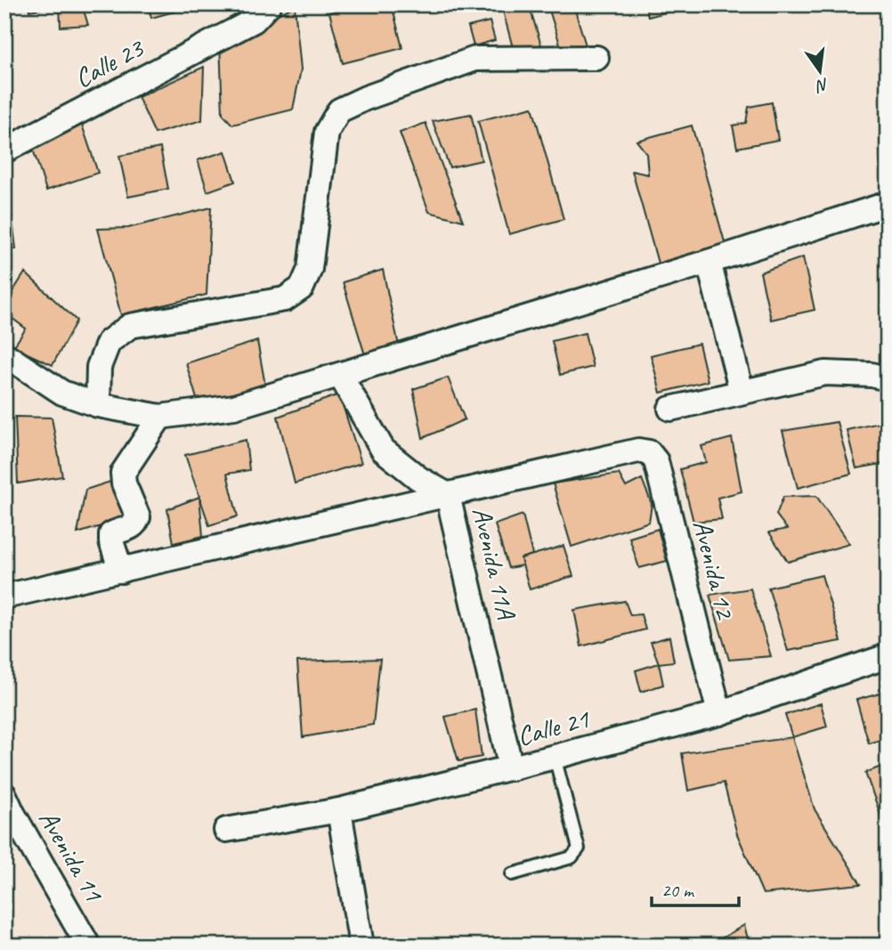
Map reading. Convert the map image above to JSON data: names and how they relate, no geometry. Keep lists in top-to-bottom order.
{
  "streets": {
    "street": [
      "Calle 23",
      "Avenida 11A",
      "Avenida 12",
      "Calle 21",
      "Avenida 11"
    ]
  },
  "crossings": [
    ["Avenida 11A", "Avenida 12"],
    ["Avenida 11A", "Calle 21"],
    ["Avenida 12", "Calle 21"]
  ],
  "scale_bar": "20 m",
  "north": "bottom"
}
